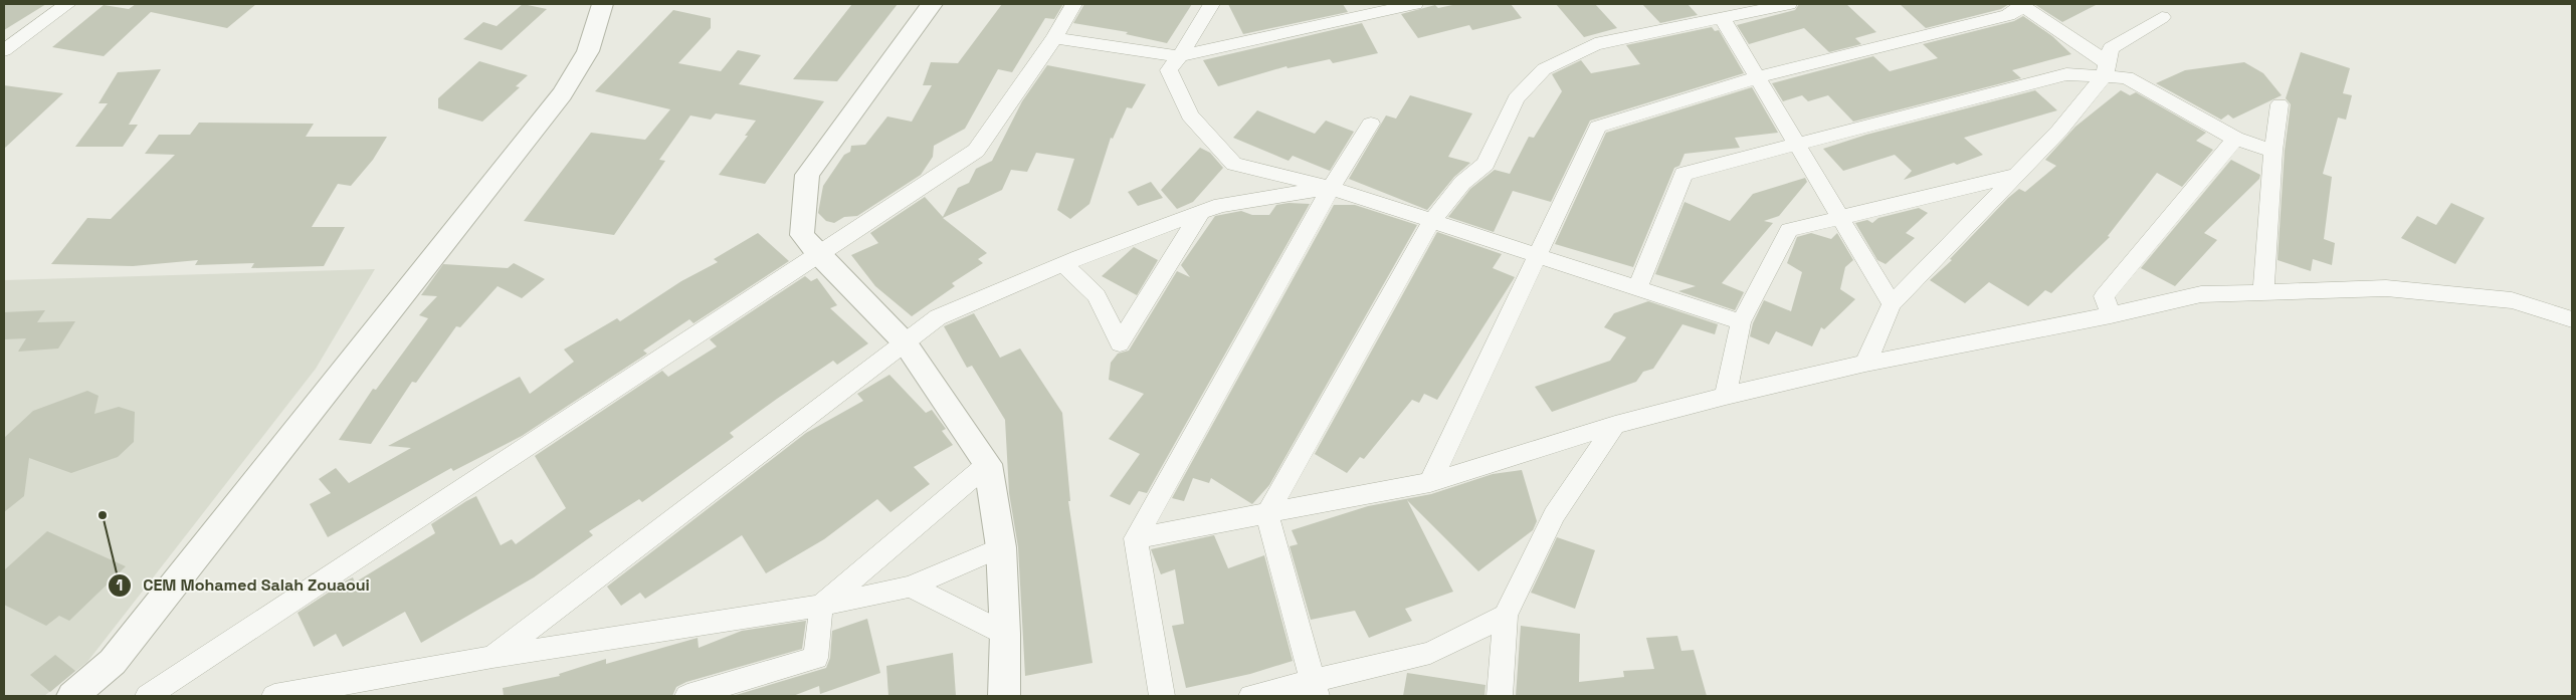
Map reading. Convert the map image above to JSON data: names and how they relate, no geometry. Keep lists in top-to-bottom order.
{
  "places": ["CEM Mohamed Salah Zouaoui"]
}
